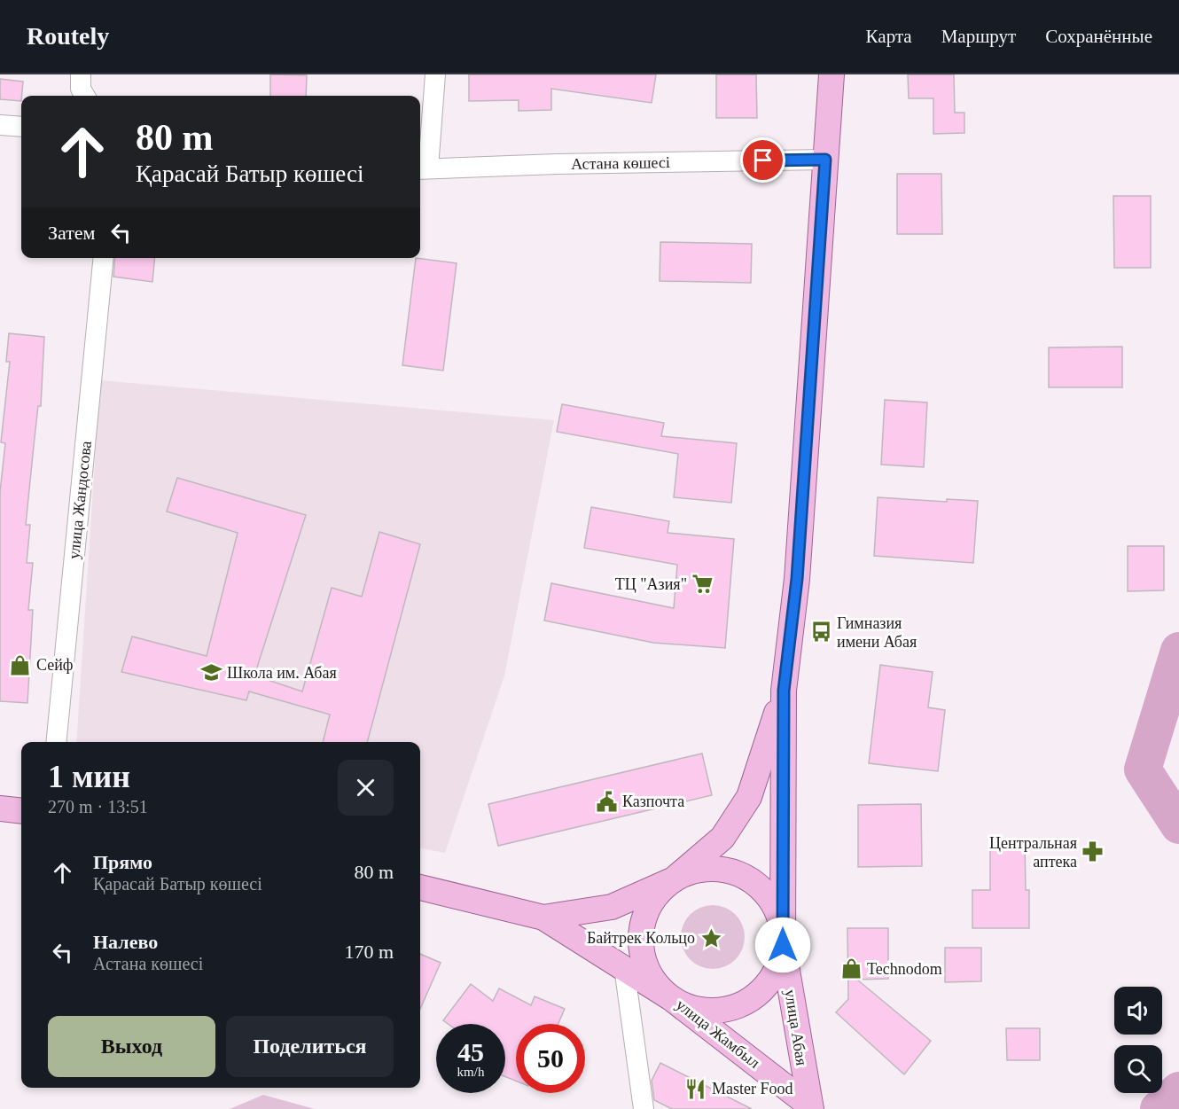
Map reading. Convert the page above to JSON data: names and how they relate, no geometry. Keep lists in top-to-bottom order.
{
  "streets": {
    "main road": ["улица Абая", "улица Жамбыл"],
    "street": ["Астана көшесі", "улица Жандосова"]
  },
  "crossings": [
    ["улица Абая", "улица Жамбыл"]
  ],
  "places": {
    "supermarket": ["ТЦ \"Азия\""],
    "bus stop": ["Гимназия имени Абая"],
    "shop": ["Сейф", "Technodom"],
    "school or university": ["Школа им. Абая"],
    "public building": ["Казпочта"],
    "pharmacy": ["Центральная аптека"],
    "place": ["Байтрек Кольцо"],
    "restaurant": ["Master Food"]
  },
  "page": {
    "header": "Routely",
    "nav": ["Карта", "Маршрут", "Сохранённые"],
    "turn": ["80 m", "Қарасай Батыр көшесі"],
    "then": "Затем",
    "heading": ["1 мин", "270 m · 13:51"],
    "list": [
      {
        "name": "Прямо",
        "note": "Қарасай Батыр көшесі",
        "value": "80 m"
      },
      {
        "name": "Налево",
        "note": "Астана көшесі",
        "value": "170 m"
      }
    ],
    "buttons": ["Выход", "Поделиться"],
    "speed": "45 km/h",
    "limit": "50"
  }
}
